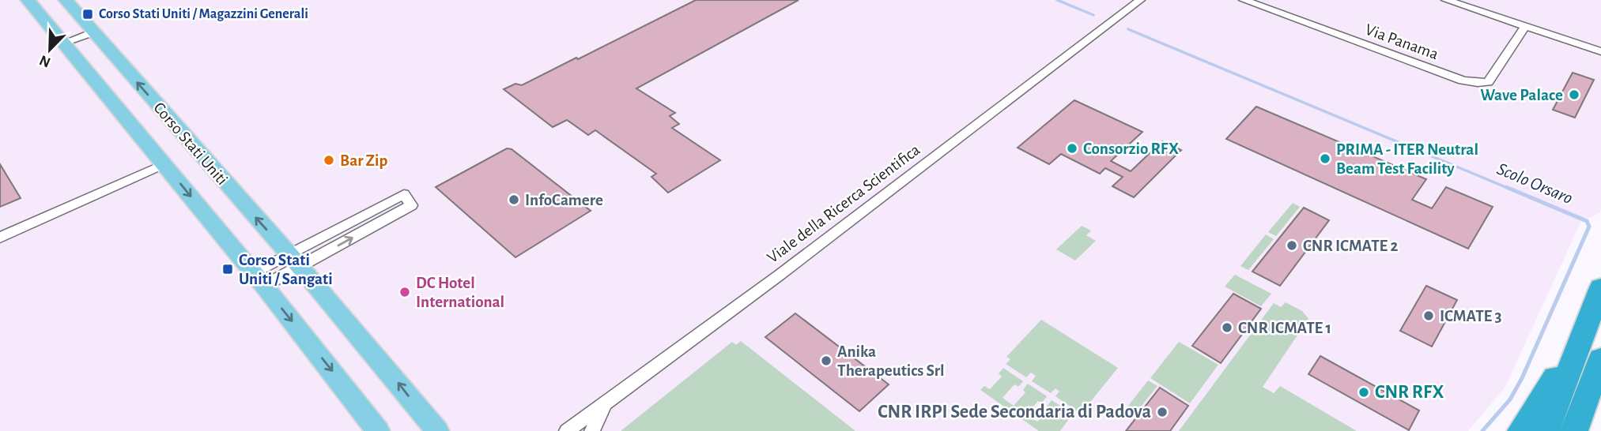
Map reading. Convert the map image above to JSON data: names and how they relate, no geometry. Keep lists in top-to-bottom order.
{
  "streets": {
    "main road": ["Corso Stati Uniti"],
    "street": ["Via Panama", "Viale della Ricerca Scientifica"]
  },
  "water": ["Scolo Orsaro"],
  "places": {
    "transit": ["Corso Stati Uniti / Magazzini Generali", "Corso Stati Uniti / Sangati"],
    "other": [
      "Wave Palace",
      "Consorzio RFX",
      "PRIMA - ITER Neutral Beam Test Facility",
      "Bar Zip",
      "InfoCamere",
      "CNR ICMATE 2",
      "DC Hotel International",
      "ICMATE 3",
      "CNR ICMATE 1",
      "Anika Therapeutics Srl",
      "CNR RFX",
      "CNR IRPI Sede Secondaria di Padova"
    ]
  },
  "north": "bottom left"
}
